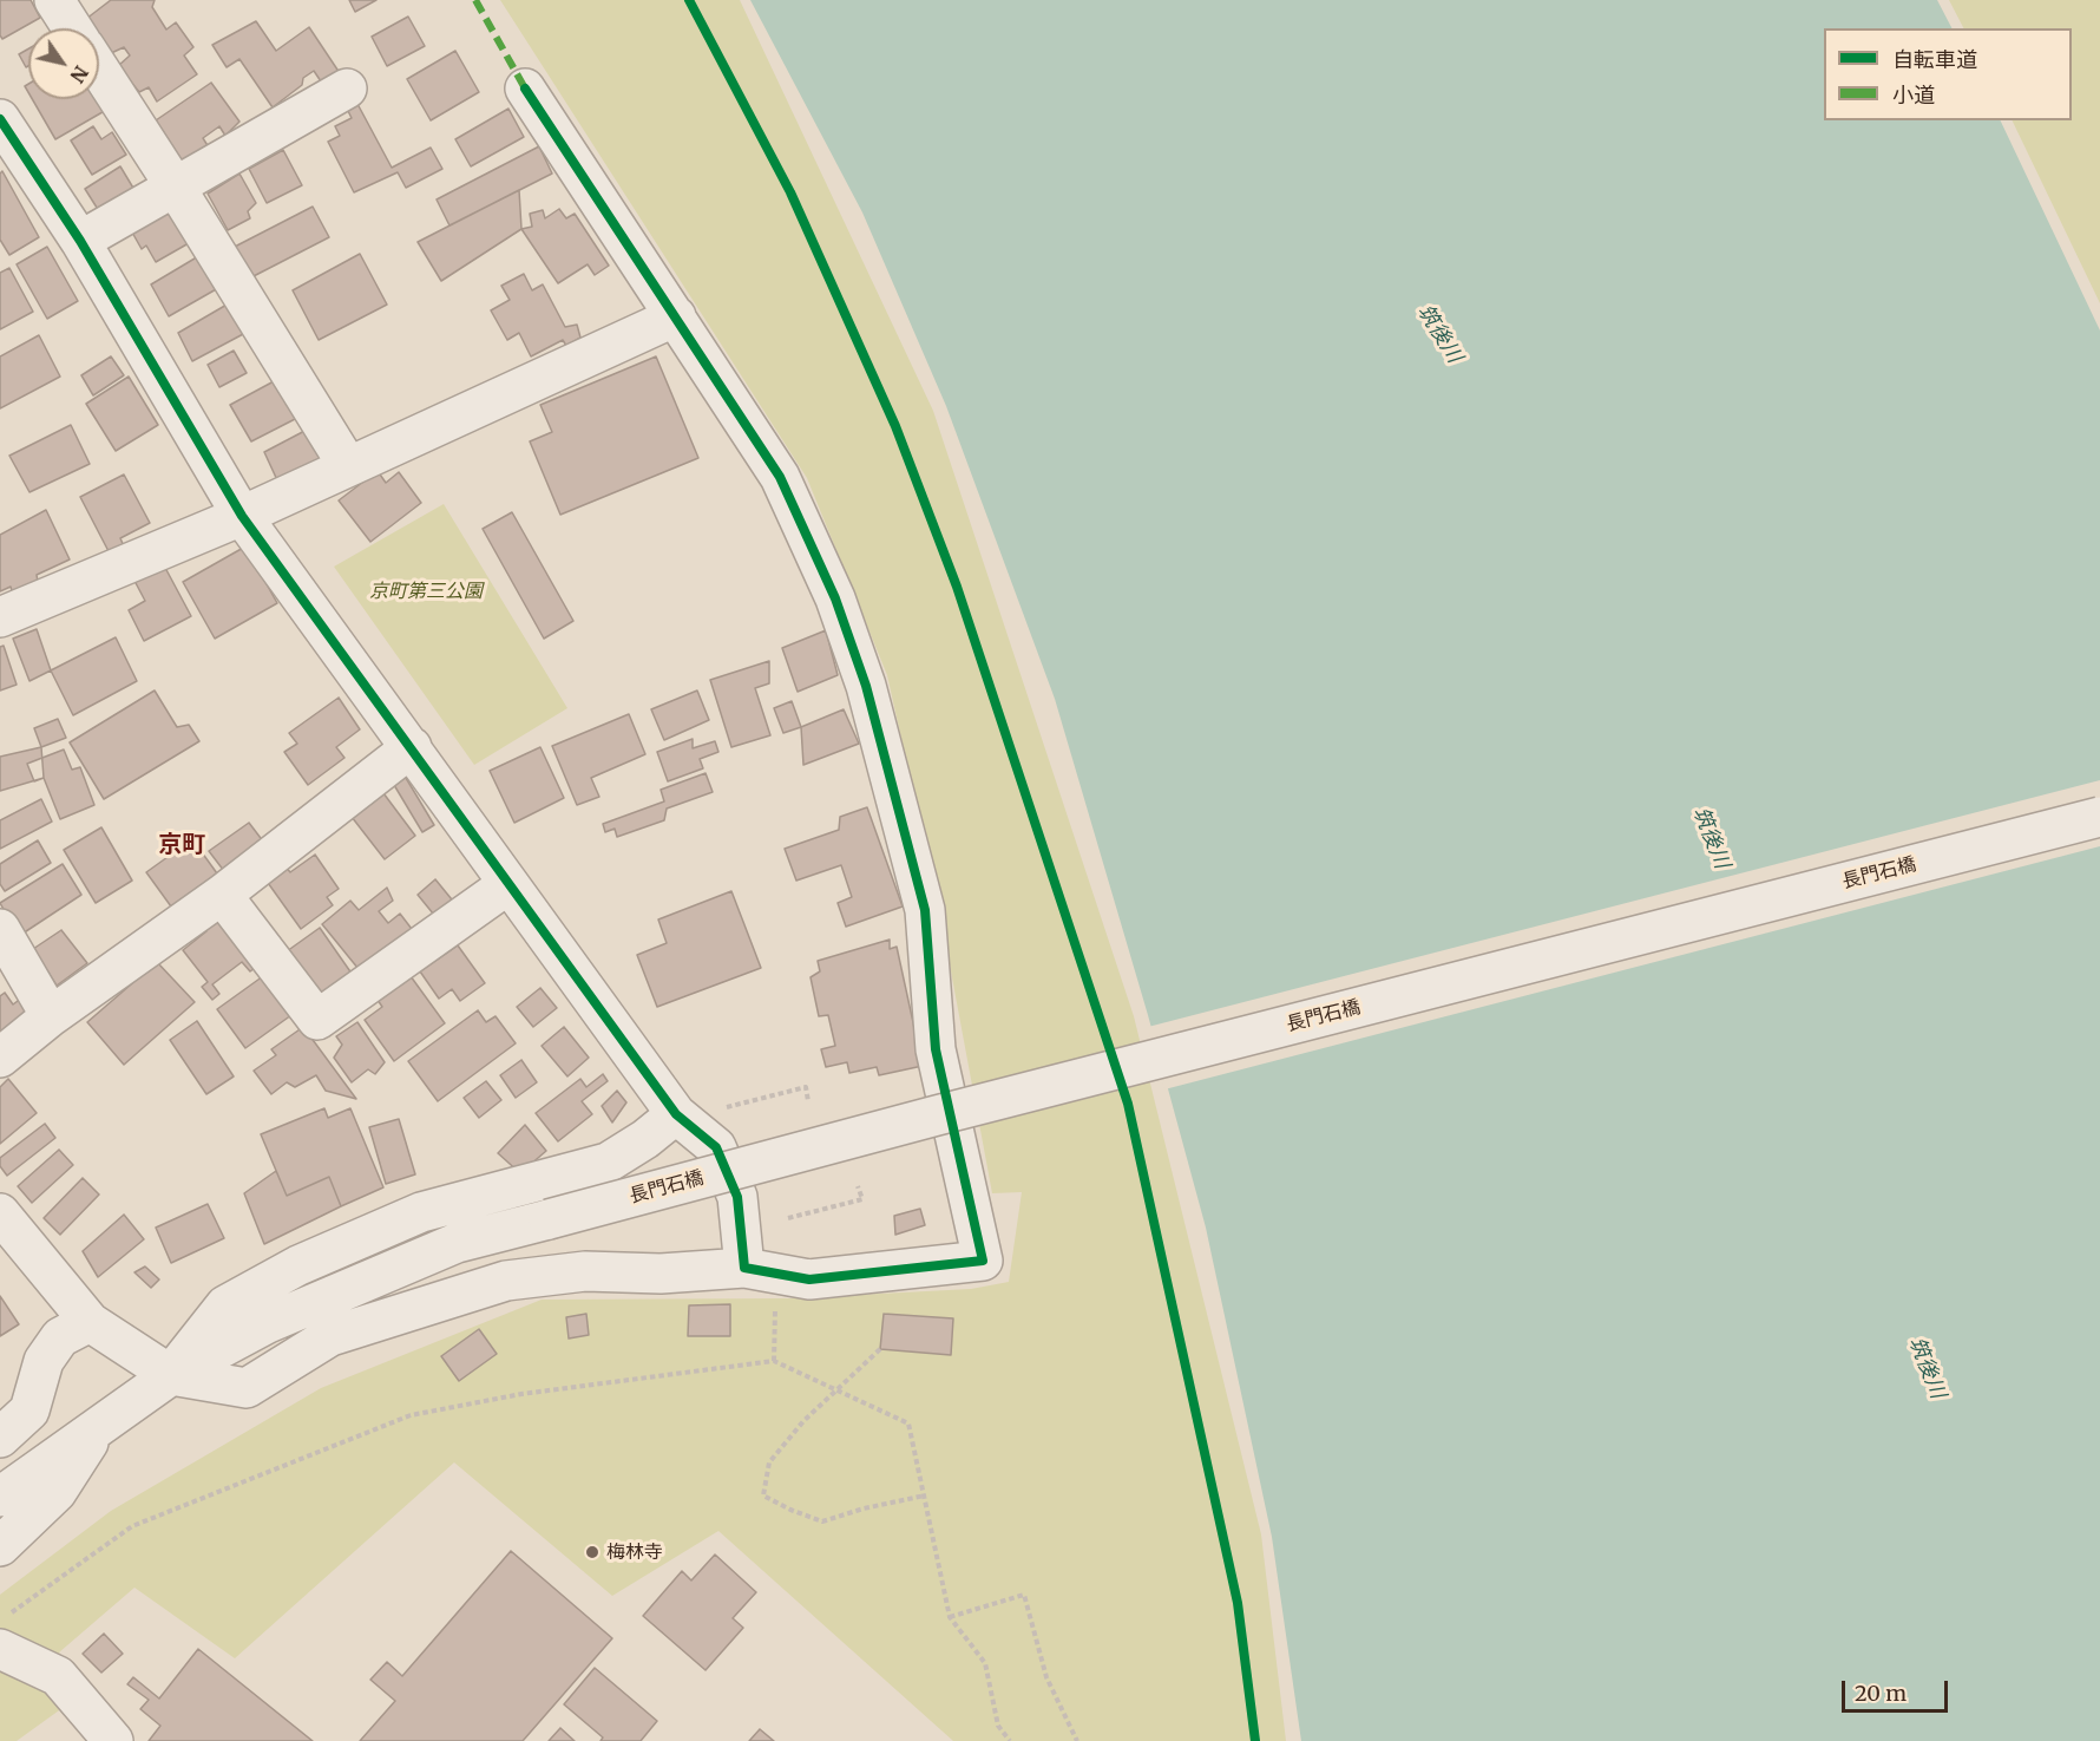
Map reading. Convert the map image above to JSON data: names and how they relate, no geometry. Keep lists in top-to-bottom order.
{
  "streets": {
    "street": ["長門石橋"]
  },
  "districts": ["京町"],
  "water": ["筑後川"],
  "parks": ["京町第三公園"],
  "places": ["梅林寺"],
  "legend": ["自転車道", "小道"],
  "scale_bar": "20 m",
  "north": "bottom right"
}
